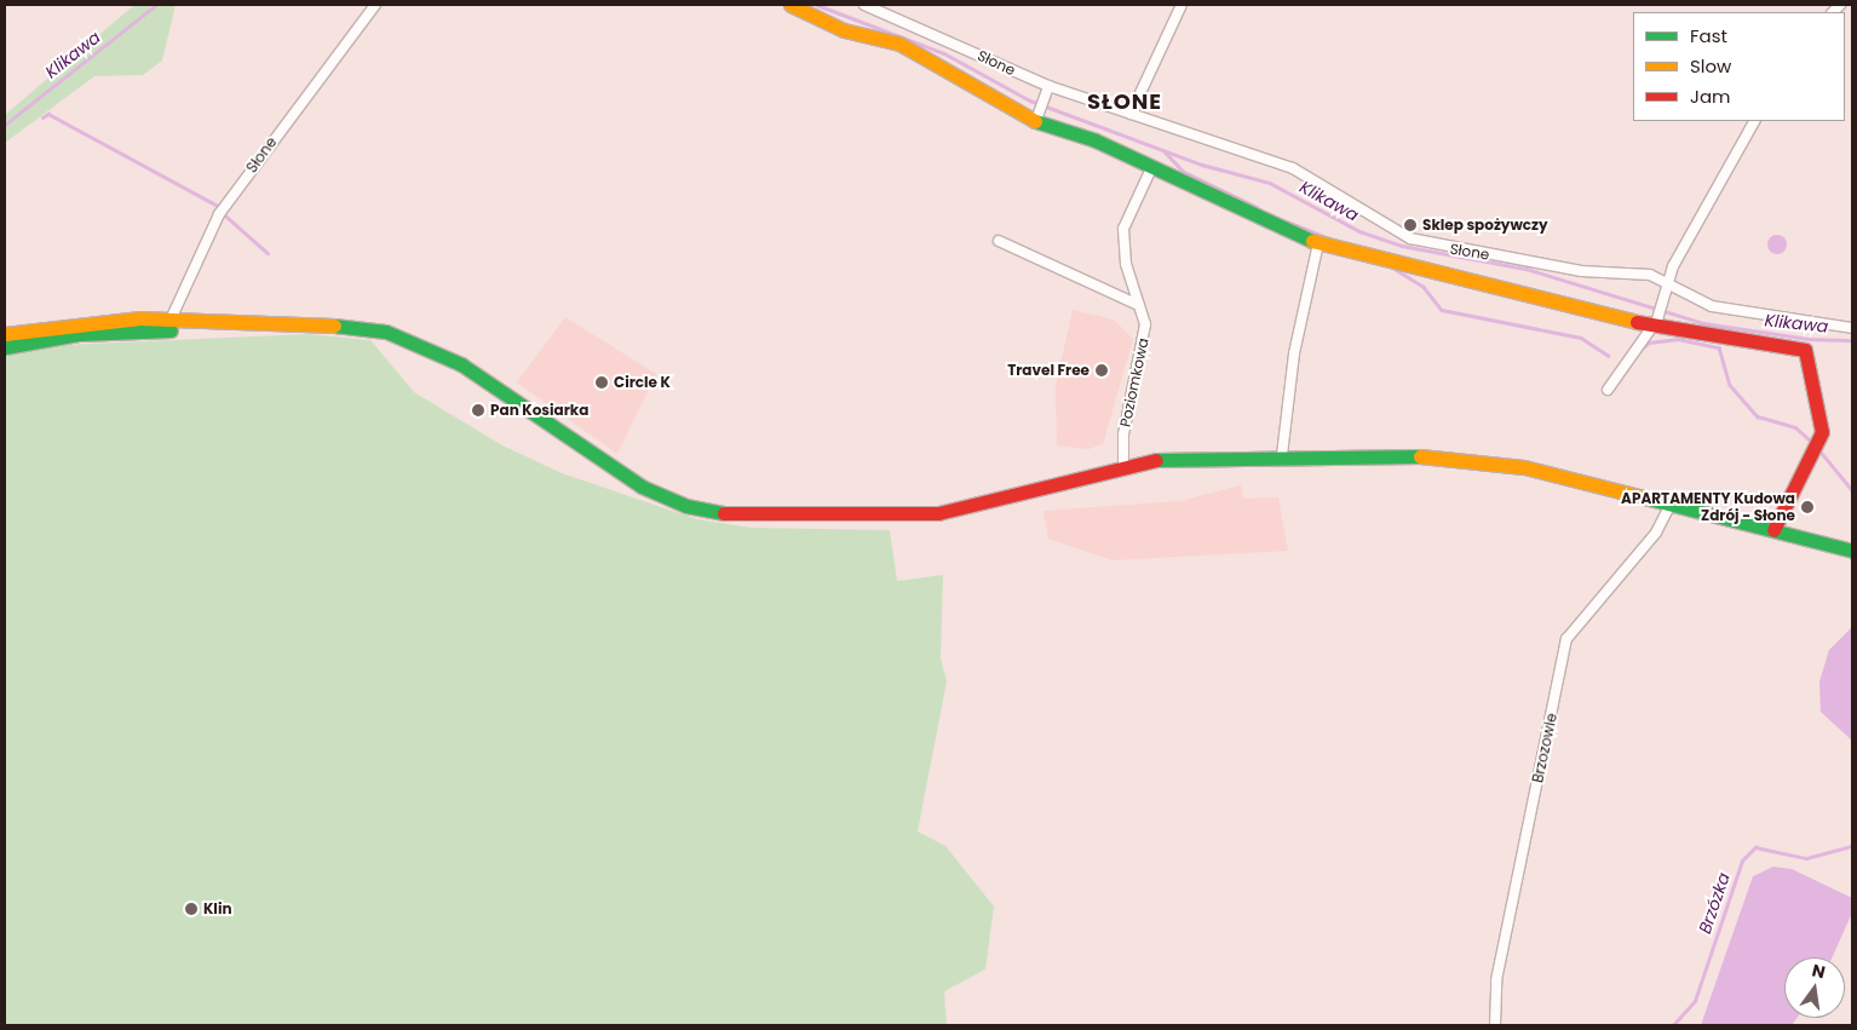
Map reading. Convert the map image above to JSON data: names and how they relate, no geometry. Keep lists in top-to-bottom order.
{
  "streets": {
    "street": ["Słone", "Poziomkowa", "Brzozowie"]
  },
  "districts": ["SŁONE"],
  "water": ["Klikawa", "Brzózka"],
  "places": [
    "Sklep spożywczy",
    "Travel Free",
    "Circle K",
    "Pan Kosiarka",
    "APARTAMENTY Kudowa Zdrój - Słone",
    "Klin"
  ],
  "legend": ["Fast", "Slow", "Jam"],
  "north": "top"
}
